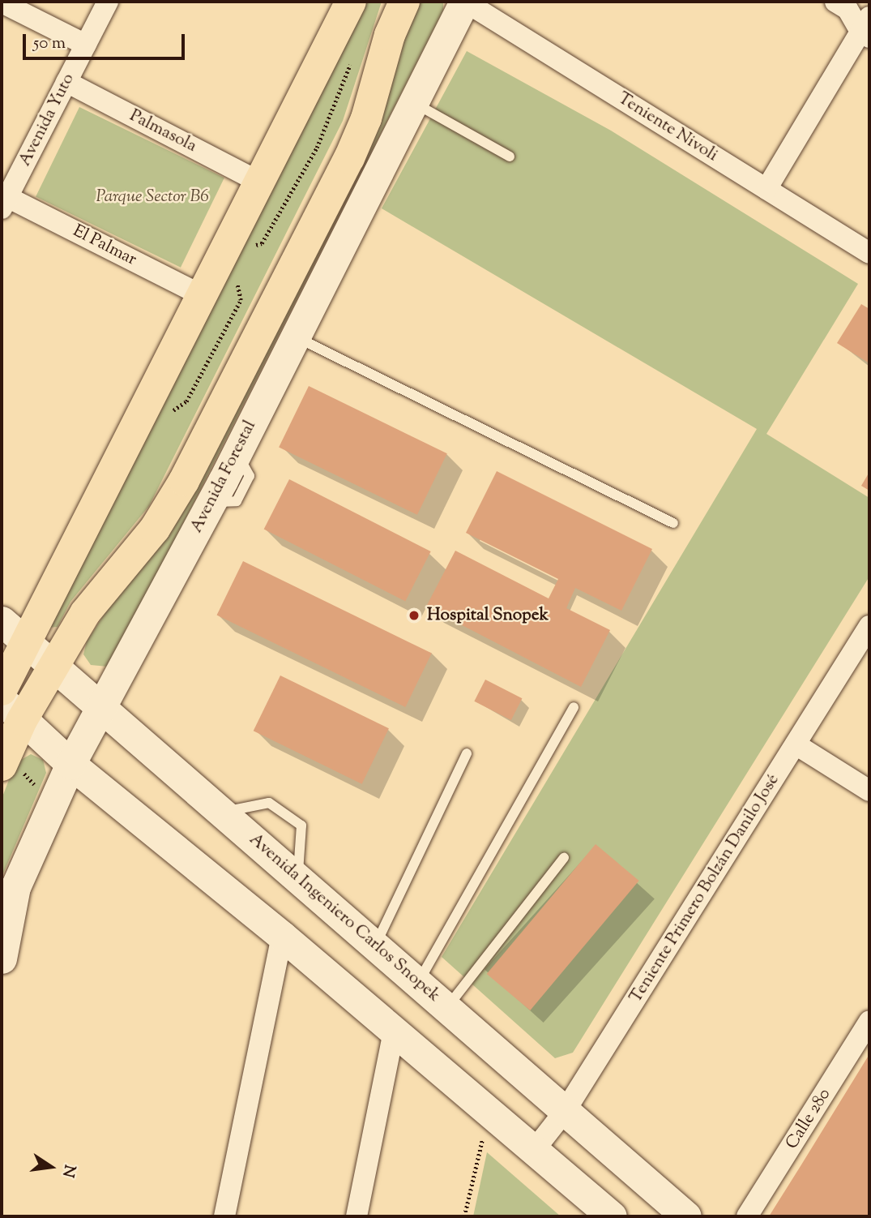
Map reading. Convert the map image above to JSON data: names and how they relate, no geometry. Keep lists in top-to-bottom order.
{
  "streets": {
    "main road": ["Avenida Forestal"],
    "street": [
      "Avenida Yuto",
      "Teniente Nivoli",
      "Palmasola",
      "El Palmar",
      "Teniente Primero Bolzán Danilo José",
      "Avenida Ingeniero Carlos Snopek",
      "Calle 280"
    ]
  },
  "crossings": [
    ["Avenida Yuto", "Palmasola"],
    ["Avenida Yuto", "El Palmar"],
    ["Teniente Nivoli", "Avenida Forestal"],
    ["Avenida Forestal", "Avenida Ingeniero Carlos Snopek"],
    ["Teniente Primero Bolzán Danilo José", "Avenida Ingeniero Carlos Snopek"]
  ],
  "parks": ["Parque Sector B6"],
  "places": ["Hospital Snopek"],
  "scale_bar": "50 m",
  "north": "right"
}
